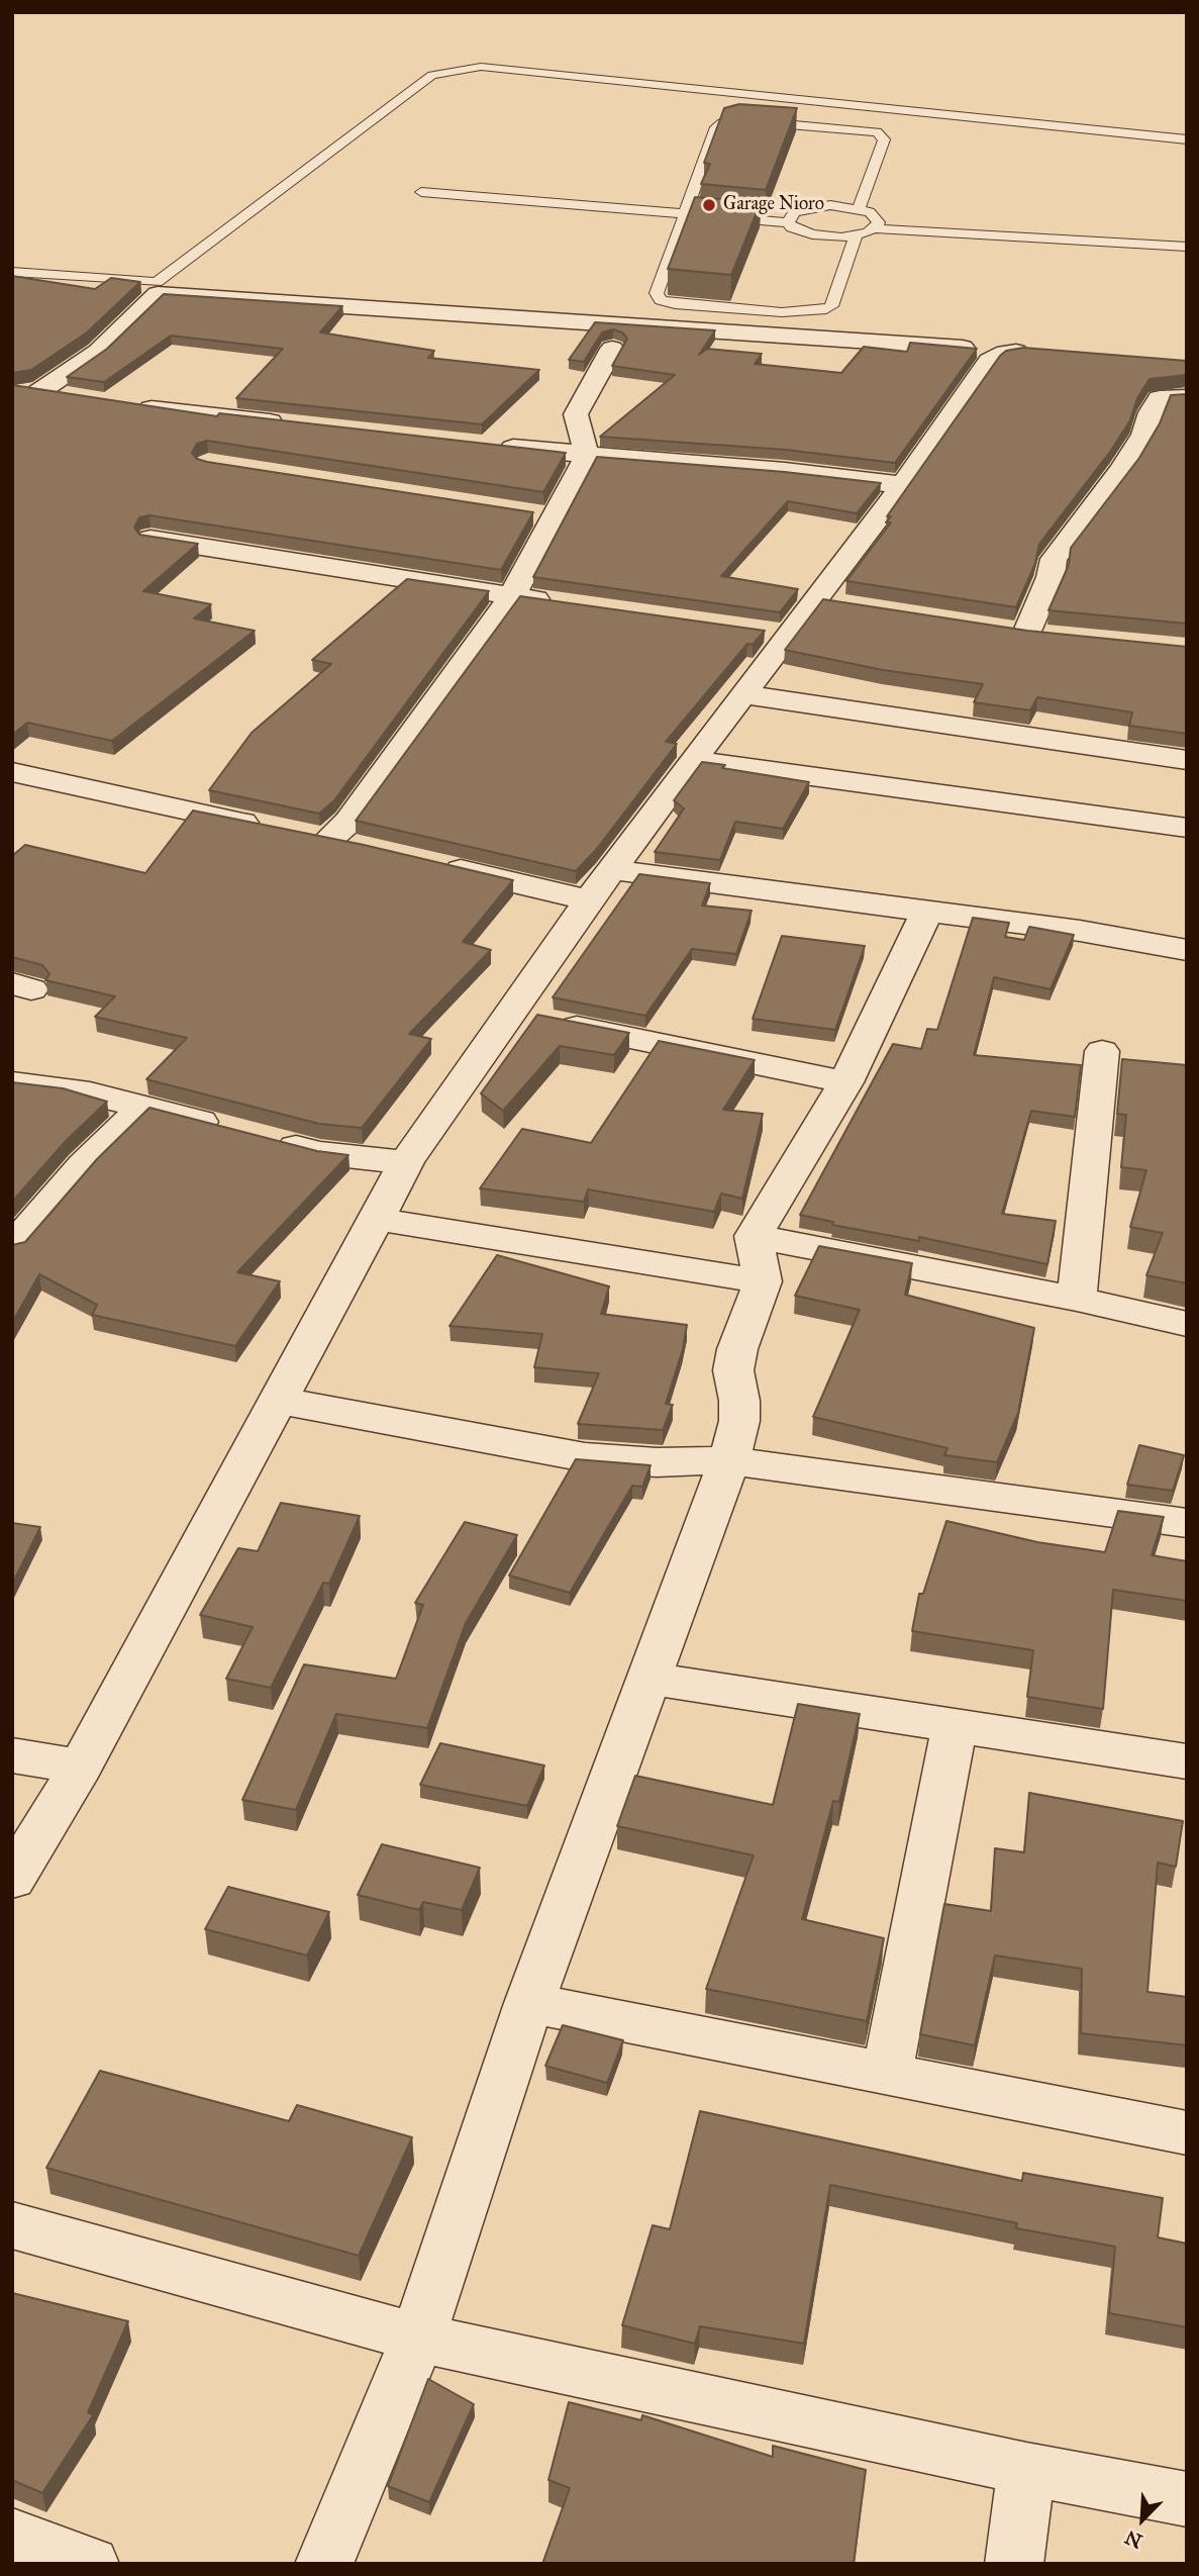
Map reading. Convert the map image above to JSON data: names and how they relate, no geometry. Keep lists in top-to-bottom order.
{
  "places": ["Garage Nioro"],
  "north": "bottom left"
}
